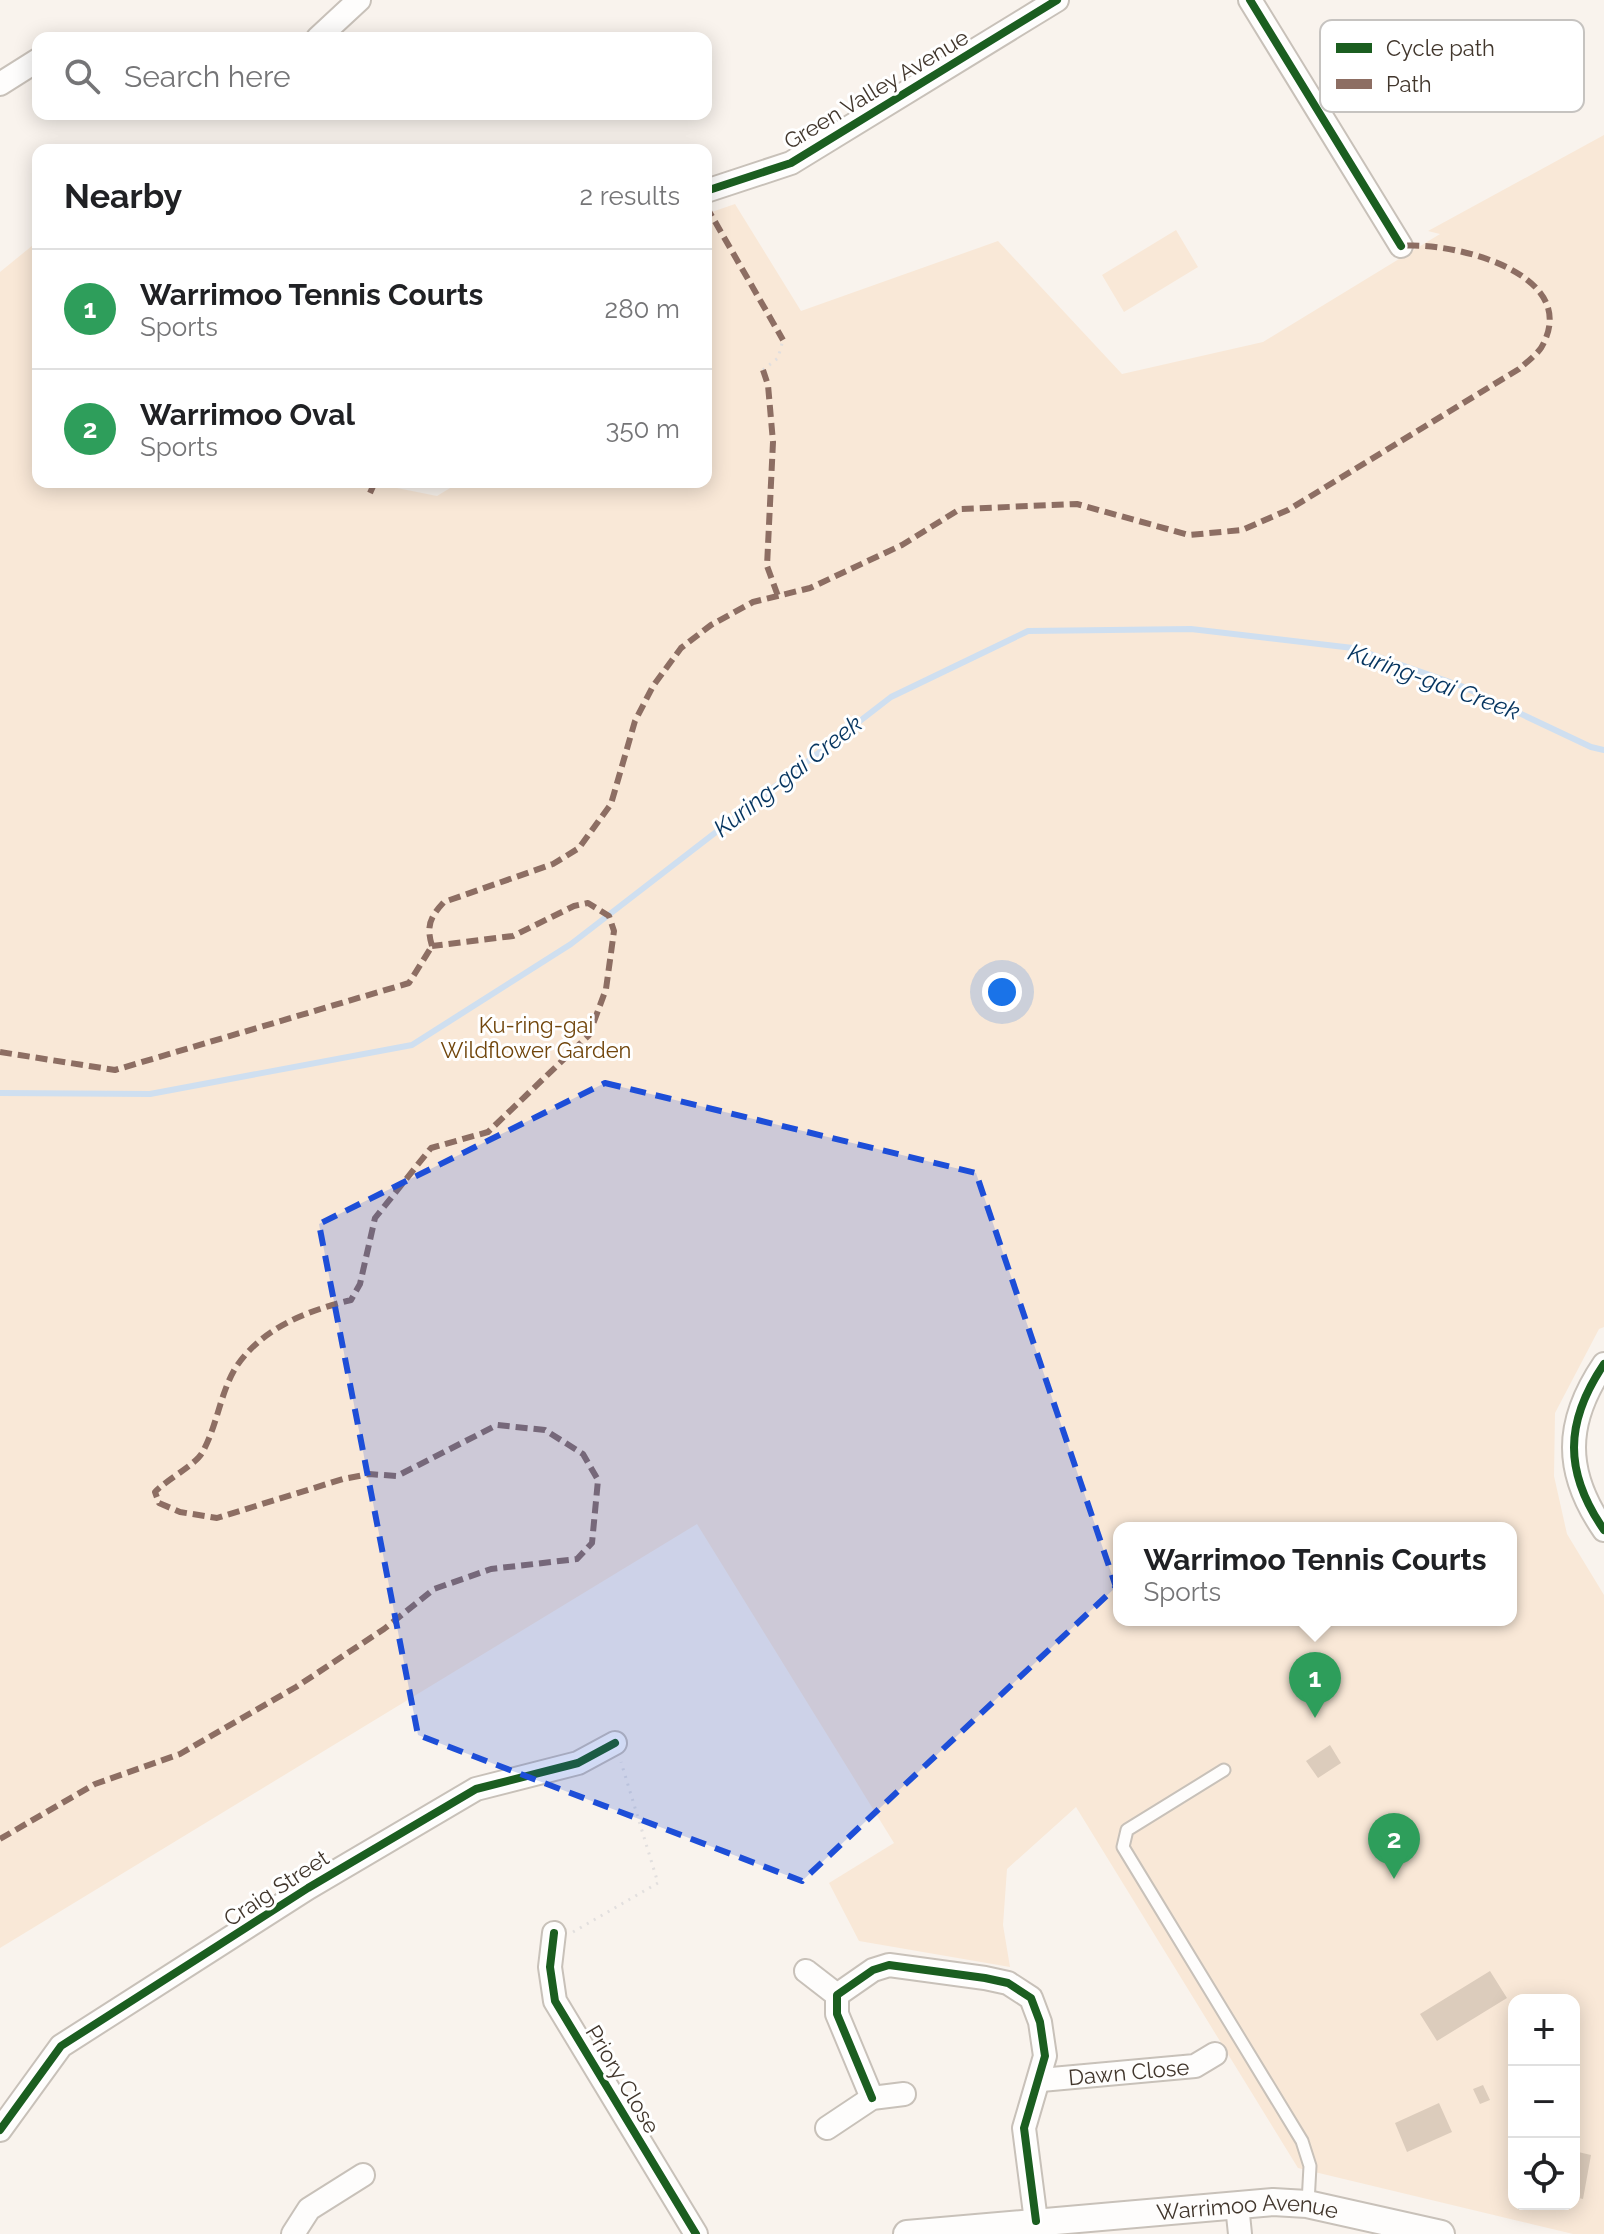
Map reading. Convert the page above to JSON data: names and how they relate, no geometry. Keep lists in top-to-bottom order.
{
  "streets": {
    "street": [
      "Green Valley Avenue",
      "Craig Street",
      "Dawn Close",
      "Priory Close",
      "Warrimoo Avenue"
    ]
  },
  "water": ["Kuring-gai Creek"],
  "parks": ["Ku-ring-gai Wildflower Garden"],
  "legend": ["Cycle path", "Path"],
  "page": {
    "search": "Search here",
    "heading": ["Nearby", "2 results"],
    "list": [
      {
        "mark": "1",
        "name": "Warrimoo Tennis Courts",
        "note": "Sports",
        "value": "280 m"
      },
      {
        "mark": "2",
        "name": "Warrimoo Oval",
        "note": "Sports",
        "value": "350 m"
      }
    ],
    "popup": ["Warrimoo Tennis Courts", "Sports"],
    "pins": ["1", "2"],
    "map_buttons": ["+", "−"]
  }
}
